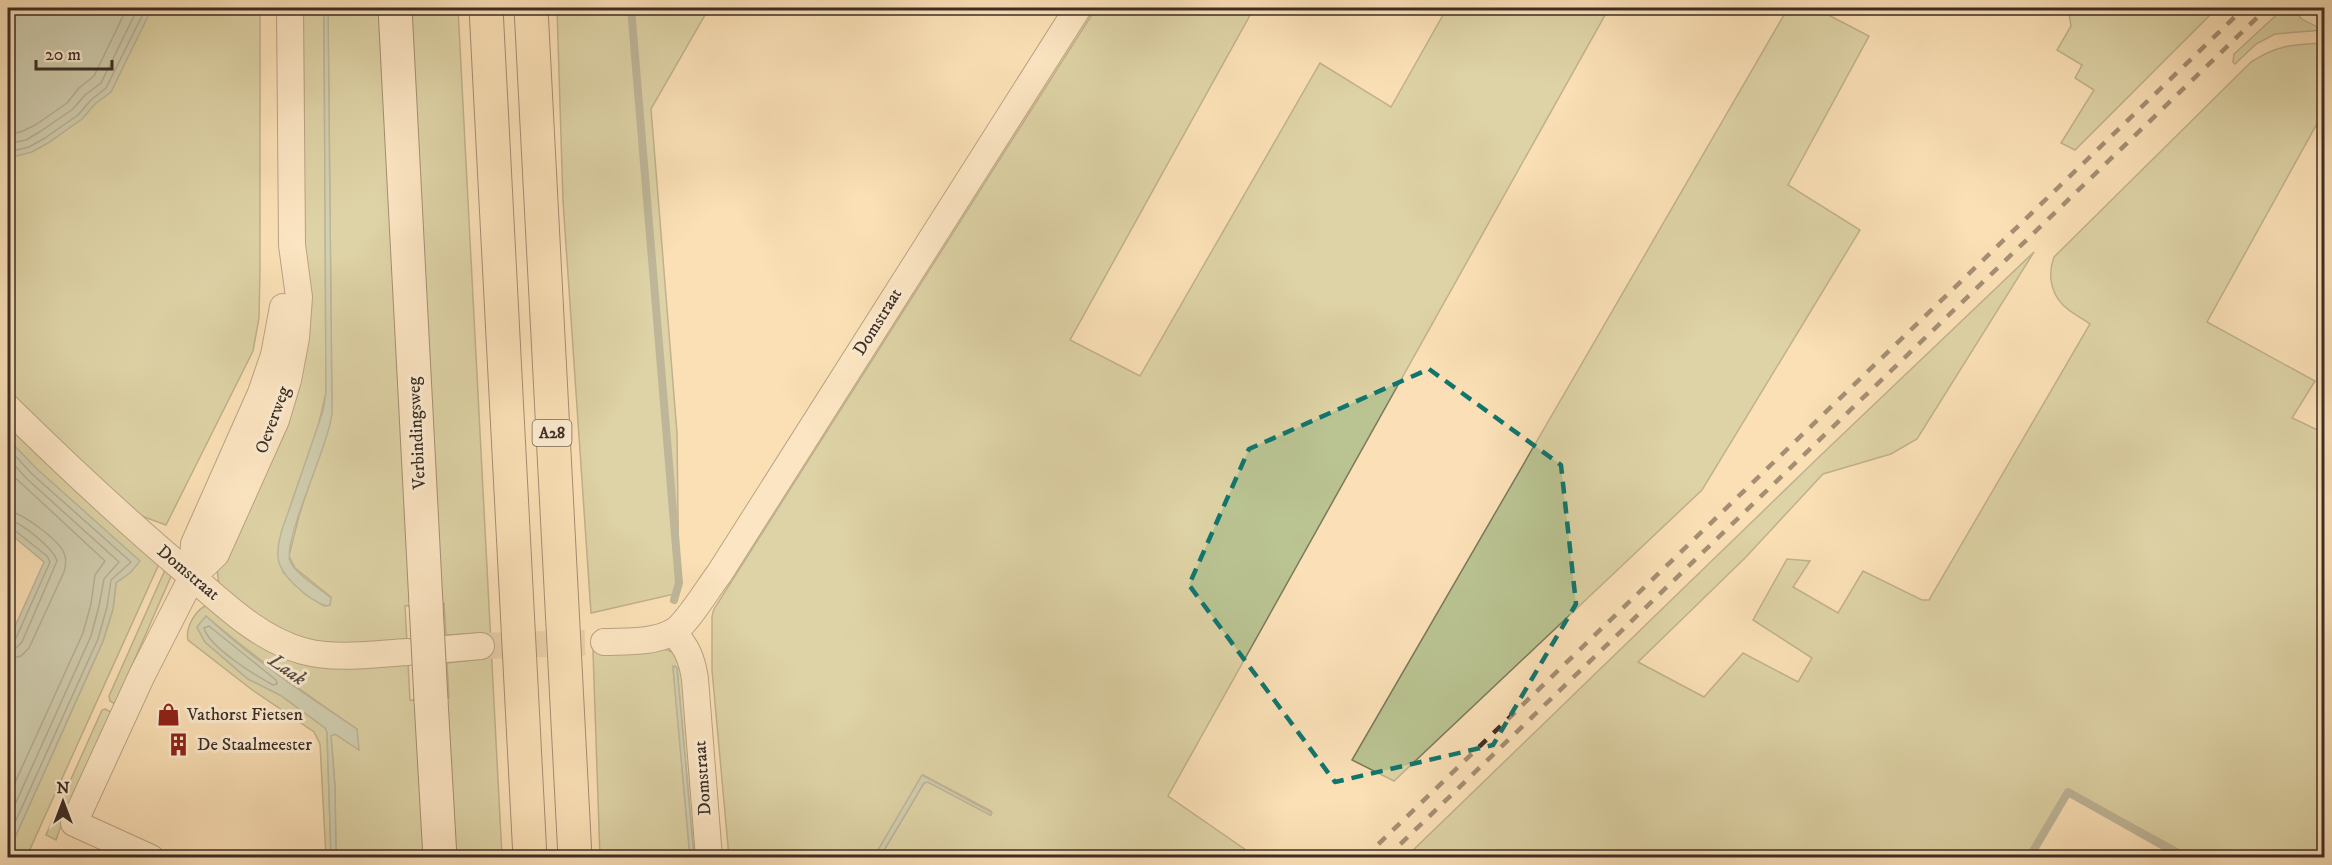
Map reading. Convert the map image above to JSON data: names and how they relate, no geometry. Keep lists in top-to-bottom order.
{
  "streets": {
    "highway": ["A28"],
    "main road": ["Verbindingsweg"],
    "street": ["Domstraat", "Oeverweg"]
  },
  "crossings": [
    ["Domstraat", "Oeverweg"]
  ],
  "water": ["Laak"],
  "places": {
    "shop": ["Vathorst Fietsen"],
    "building": ["De Staalmeester"]
  },
  "scale_bar": "20 m",
  "north": "top"
}
